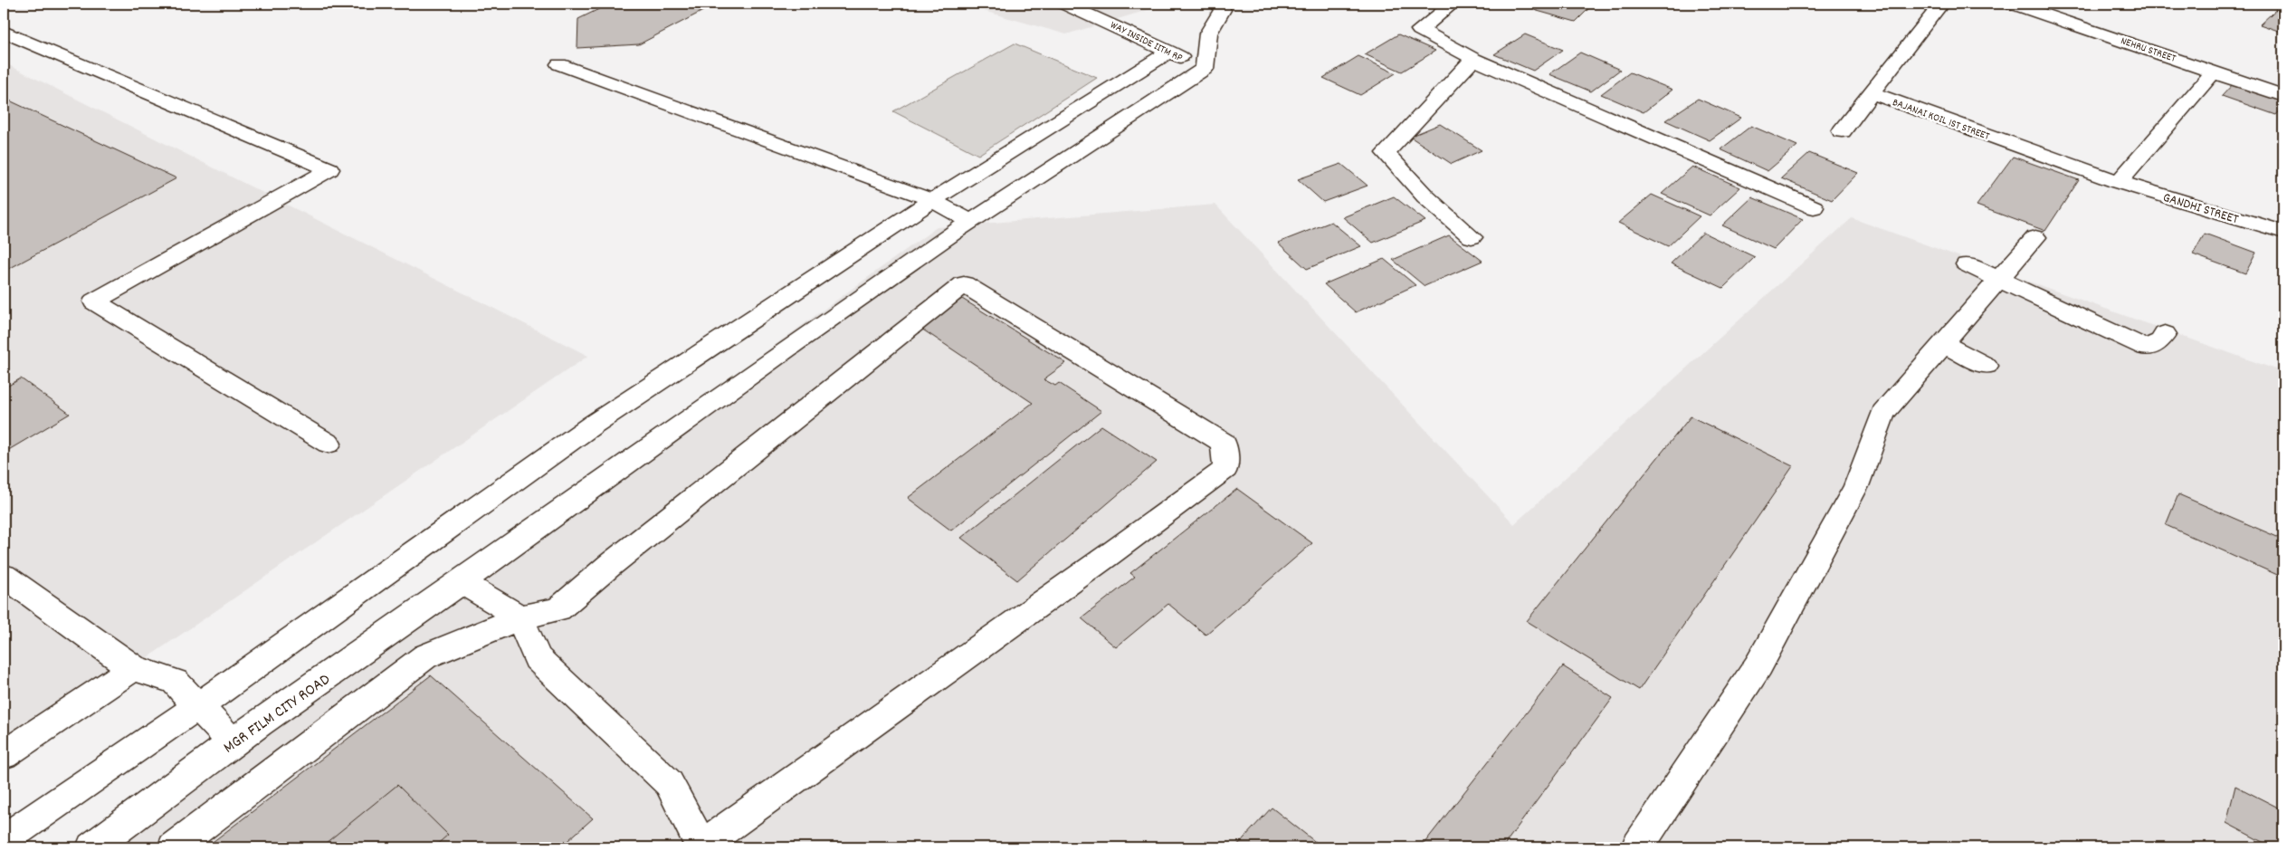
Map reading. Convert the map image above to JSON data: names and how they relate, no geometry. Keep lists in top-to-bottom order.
{
  "streets": {
    "street": [
      "WAY INSIDE IITM RP",
      "NEHRU STREET",
      "BAJANAI KOIL 1ST STREET",
      "GANDHI STREET",
      "MGR FILM CITY ROAD"
    ]
  },
  "crossings": [
    ["WAY INSIDE IITM RP", "MGR FILM CITY ROAD"],
    ["BAJANAI KOIL 1ST STREET", "GANDHI STREET"]
  ]
}
